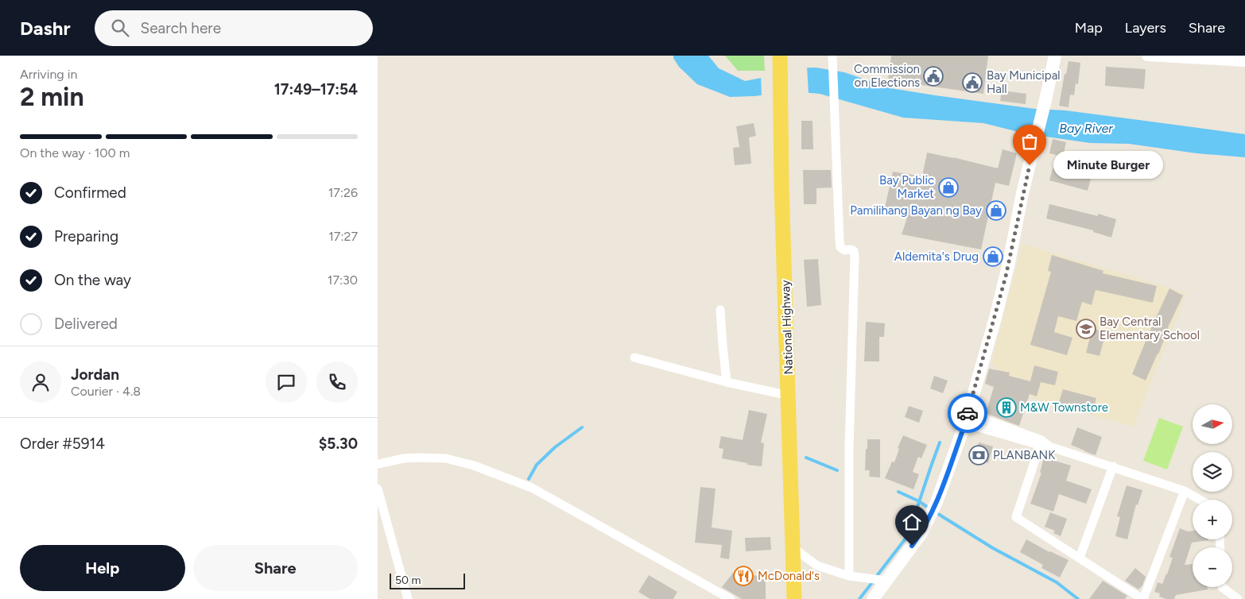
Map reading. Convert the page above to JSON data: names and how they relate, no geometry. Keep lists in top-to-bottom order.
{
  "streets": {
    "main road": ["National Highway"]
  },
  "water": ["Bay River"],
  "places": {
    "public building": ["Commission on Elections", "Bay Municipal Hall"],
    "other": ["Minute Burger"],
    "shop": ["Bay Public Market", "Pamilihang Bayan ng Bay", "Aldemita's Drug"],
    "school or university": ["Bay Central Elementary School"],
    "building": ["M&W Townstore"],
    "bank": ["PLANBANK"],
    "restaurant": ["McDonald's"]
  },
  "scale_bar": "50 m",
  "north": "right",
  "page": {
    "header": "Dashr",
    "search": "Search here",
    "nav": ["Map", "Layers", "Share"],
    "heading": ["2 min", "Arriving in", "17:49–17:54"],
    "panel": [
      "Jordan",
      "Courier · 4.8",
      "Order #5914",
      "$5.30"
    ],
    "bar": "On the way · 100 m",
    "bubble": "Minute Burger",
    "list": [
      ["Confirmed", "17:26"],
      ["Preparing", "17:27"],
      ["On the way", "17:30"],
      "Delivered"
    ],
    "map_buttons": ["+", "−"],
    "buttons": ["Help", "Share"],
    "scale": "50 m"
  }
}
